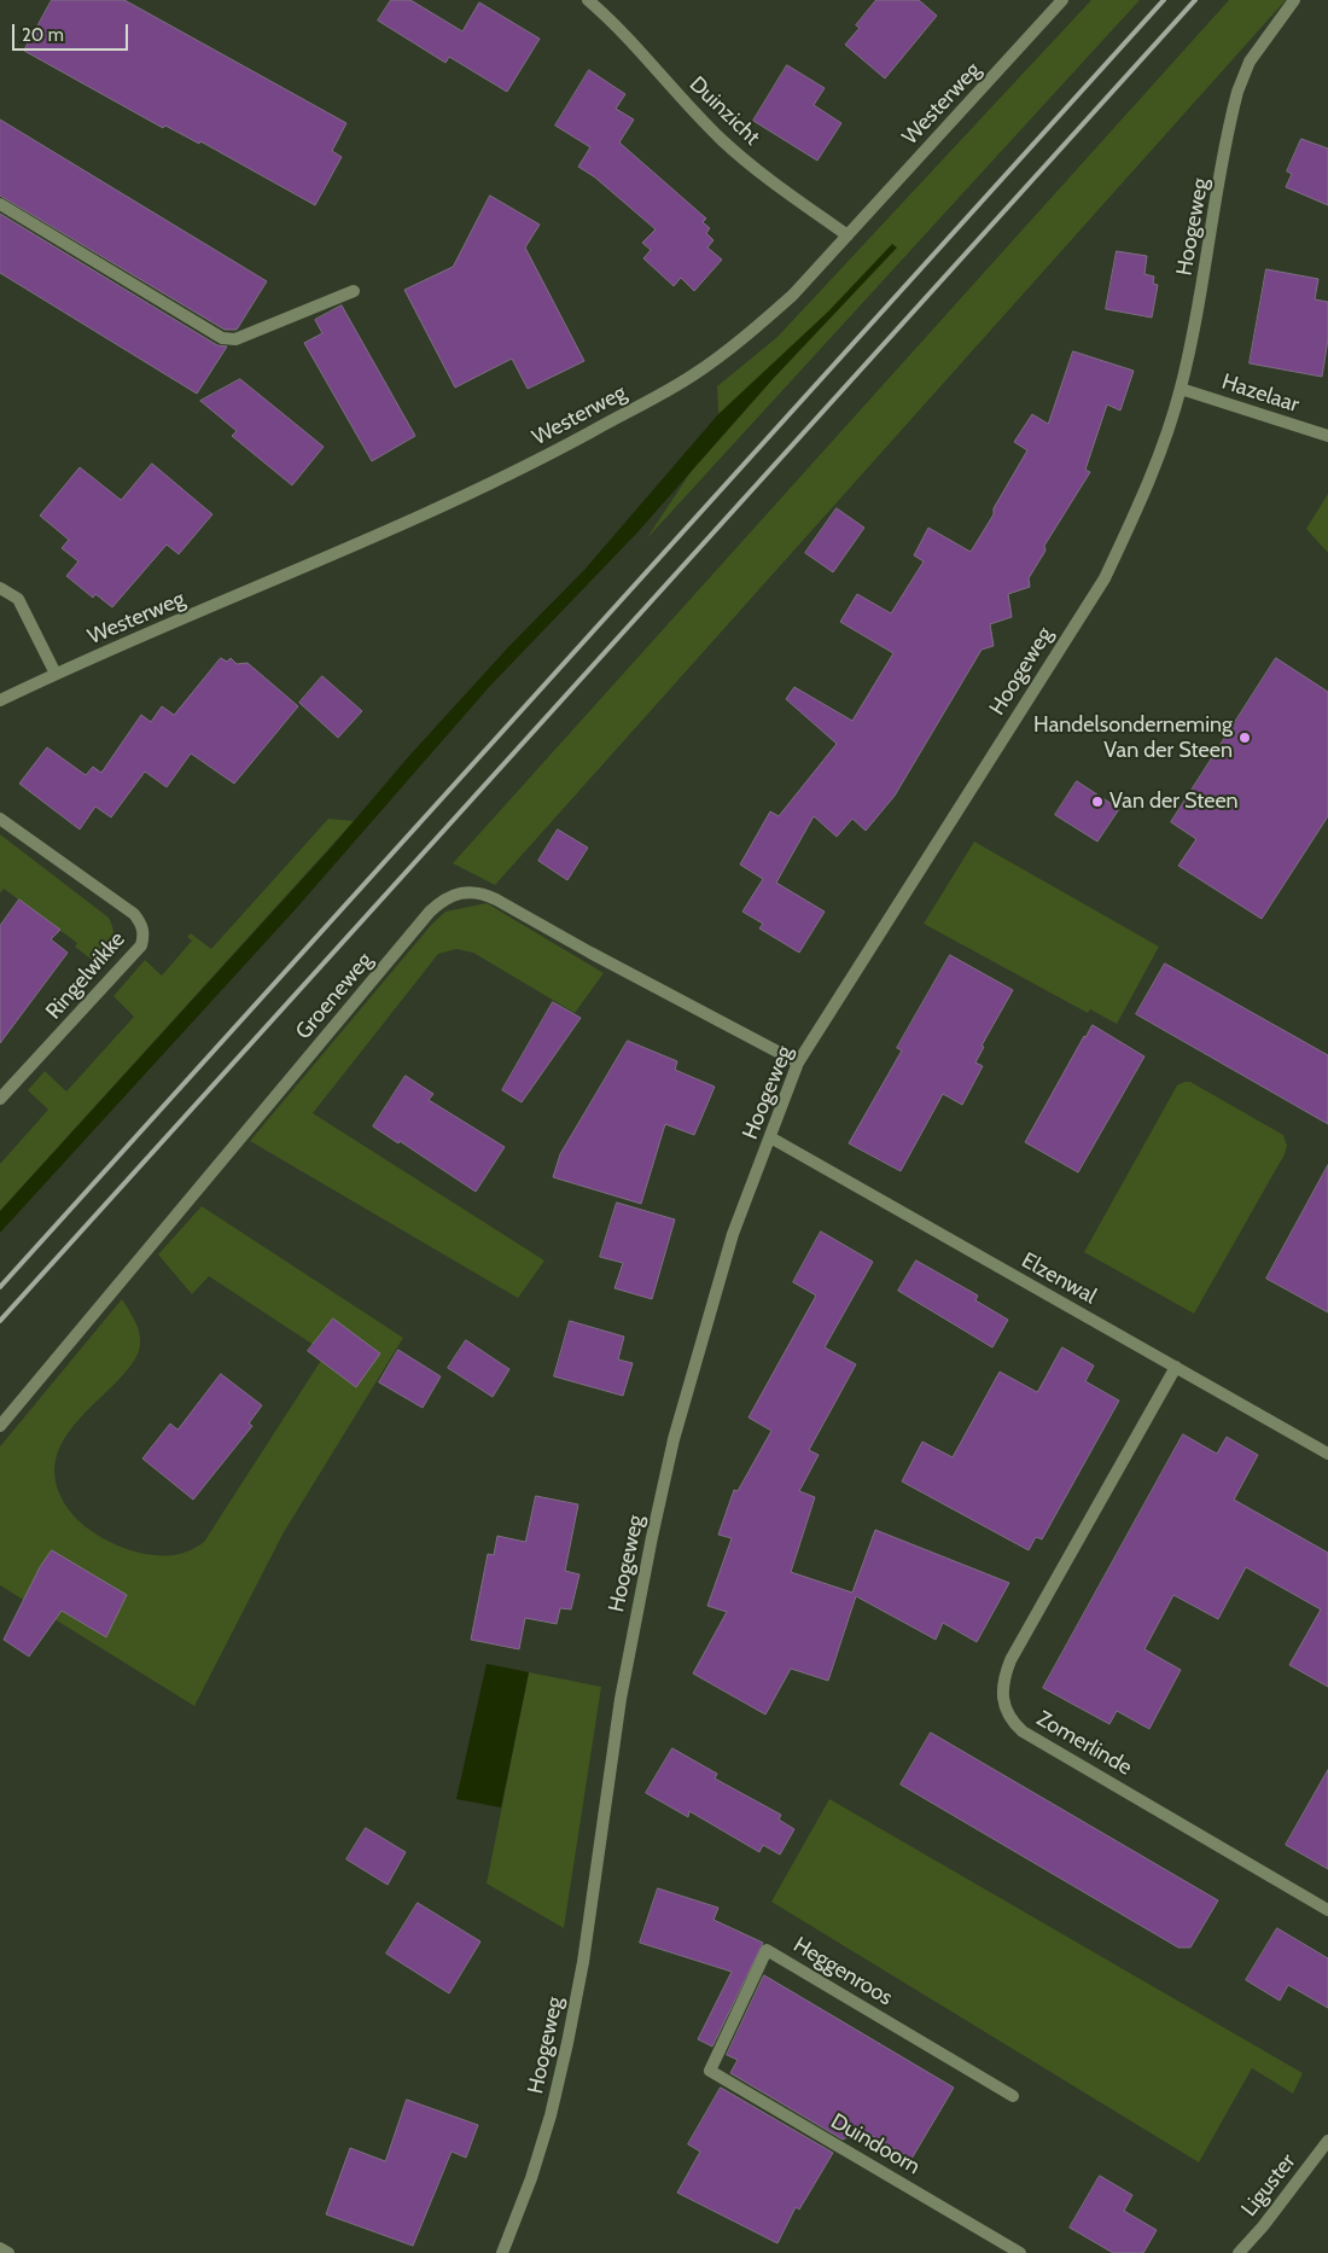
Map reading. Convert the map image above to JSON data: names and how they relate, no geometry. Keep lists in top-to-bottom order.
{
  "streets": {
    "street": [
      "Westerweg",
      "Duinzicht",
      "Hoogeweg",
      "Hazelaar",
      "Ringelwikke",
      "Groeneweg",
      "Elzenwal",
      "Zomerlinde",
      "Heggenroos",
      "Duindoorn",
      "Liguster"
    ]
  },
  "crossings": [
    ["Westerweg", "Duinzicht"],
    ["Hoogeweg", "Hazelaar"],
    ["Hoogeweg", "Groeneweg"],
    ["Hoogeweg", "Elzenwal"],
    ["Elzenwal", "Zomerlinde"],
    ["Heggenroos", "Duindoorn"]
  ],
  "places": ["Handelsonderneming Van der Steen", "Van der Steen"],
  "scale_bar": "20 m"
}
